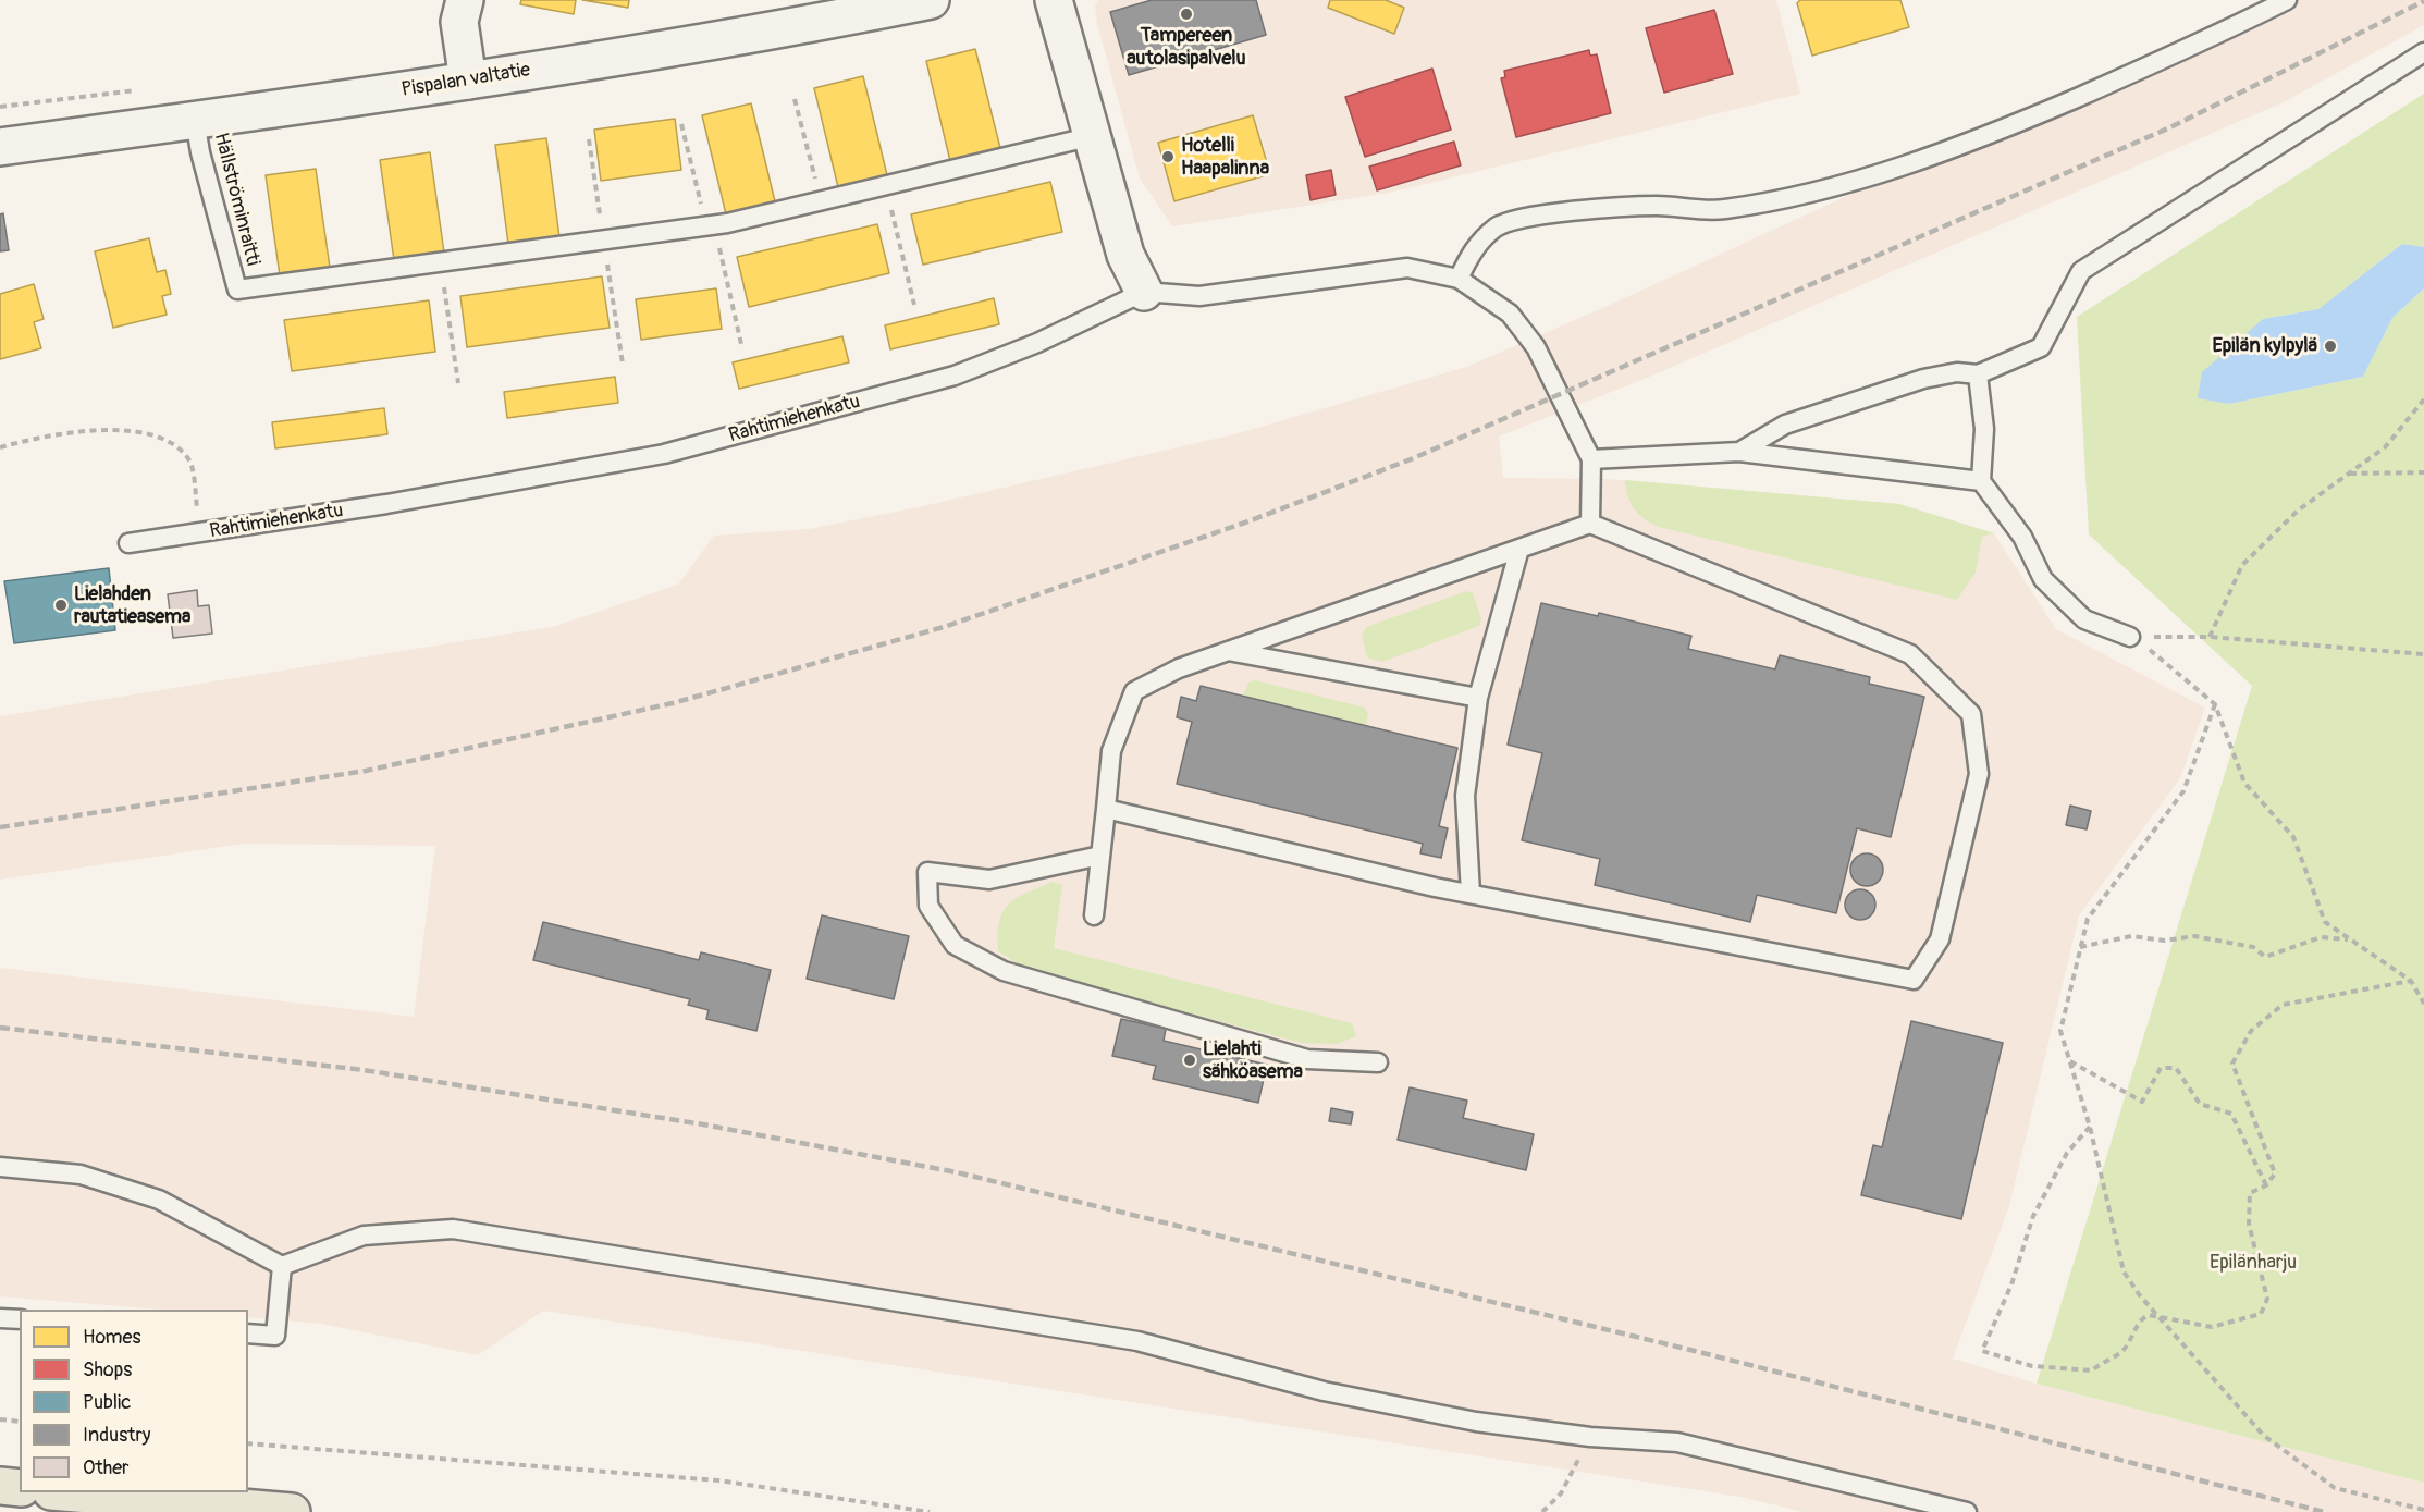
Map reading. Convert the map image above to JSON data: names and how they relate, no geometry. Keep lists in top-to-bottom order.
{
  "streets": {
    "main road": ["Pispalan valtatie"],
    "lane": ["Hällströminraitti", "Rahtimiehenkatu"]
  },
  "crossings": [
    ["Pispalan valtatie", "Hällströminraitti"]
  ],
  "parks": ["Epilänharju"],
  "places": [
    "Tampereen autolasipalvelu",
    "Hotelli Haapalinna",
    "Epilän kylpylä",
    "Lielahden rautatieasema",
    "Lielahti sähköasema"
  ],
  "legend": [
    "Homes",
    "Shops",
    "Public",
    "Industry",
    "Other"
  ]
}
